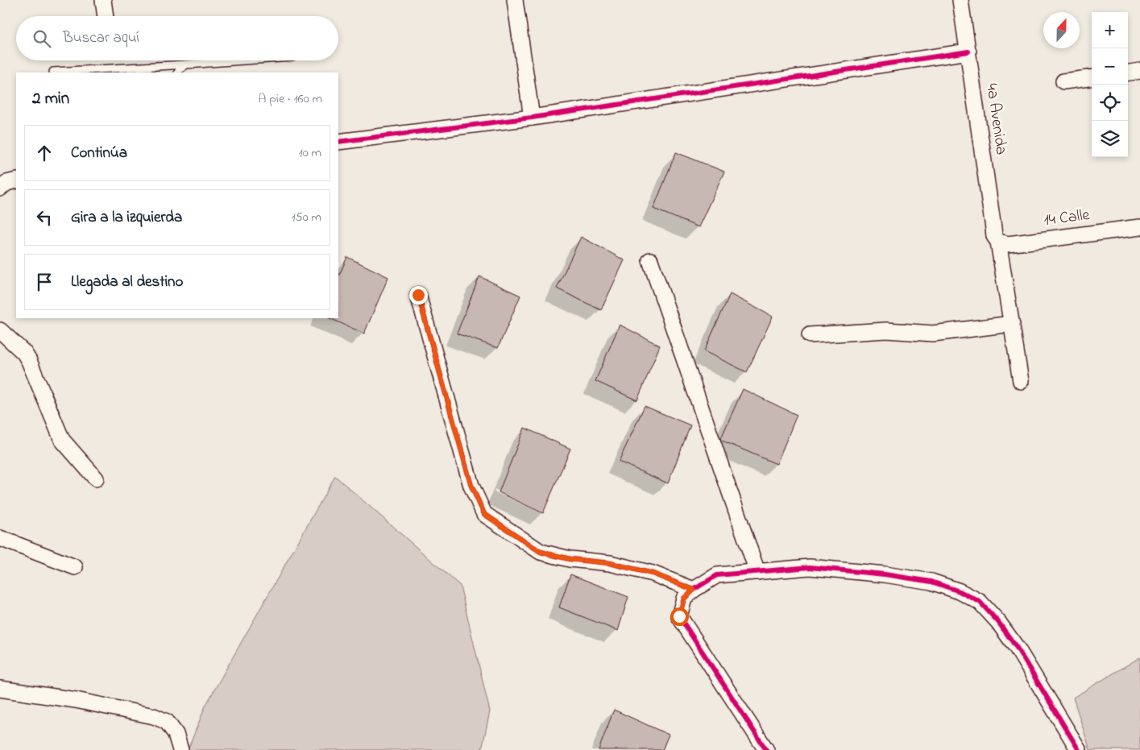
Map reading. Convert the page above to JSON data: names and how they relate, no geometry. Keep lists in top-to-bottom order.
{
  "streets": {
    "street": ["4a Avenida", "14 Calle"]
  },
  "crossings": [
    ["4a Avenida", "14 Calle"]
  ],
  "north": "top",
  "page": {
    "map_buttons": ["+", "−"],
    "search": "Buscar aquí",
    "heading": ["2 min", "A pie · 160 m"],
    "list": [
      ["Continúa", "10 m"],
      ["Gira a la izquierda", "150 m"],
      "Llegada al destino"
    ]
  }
}
